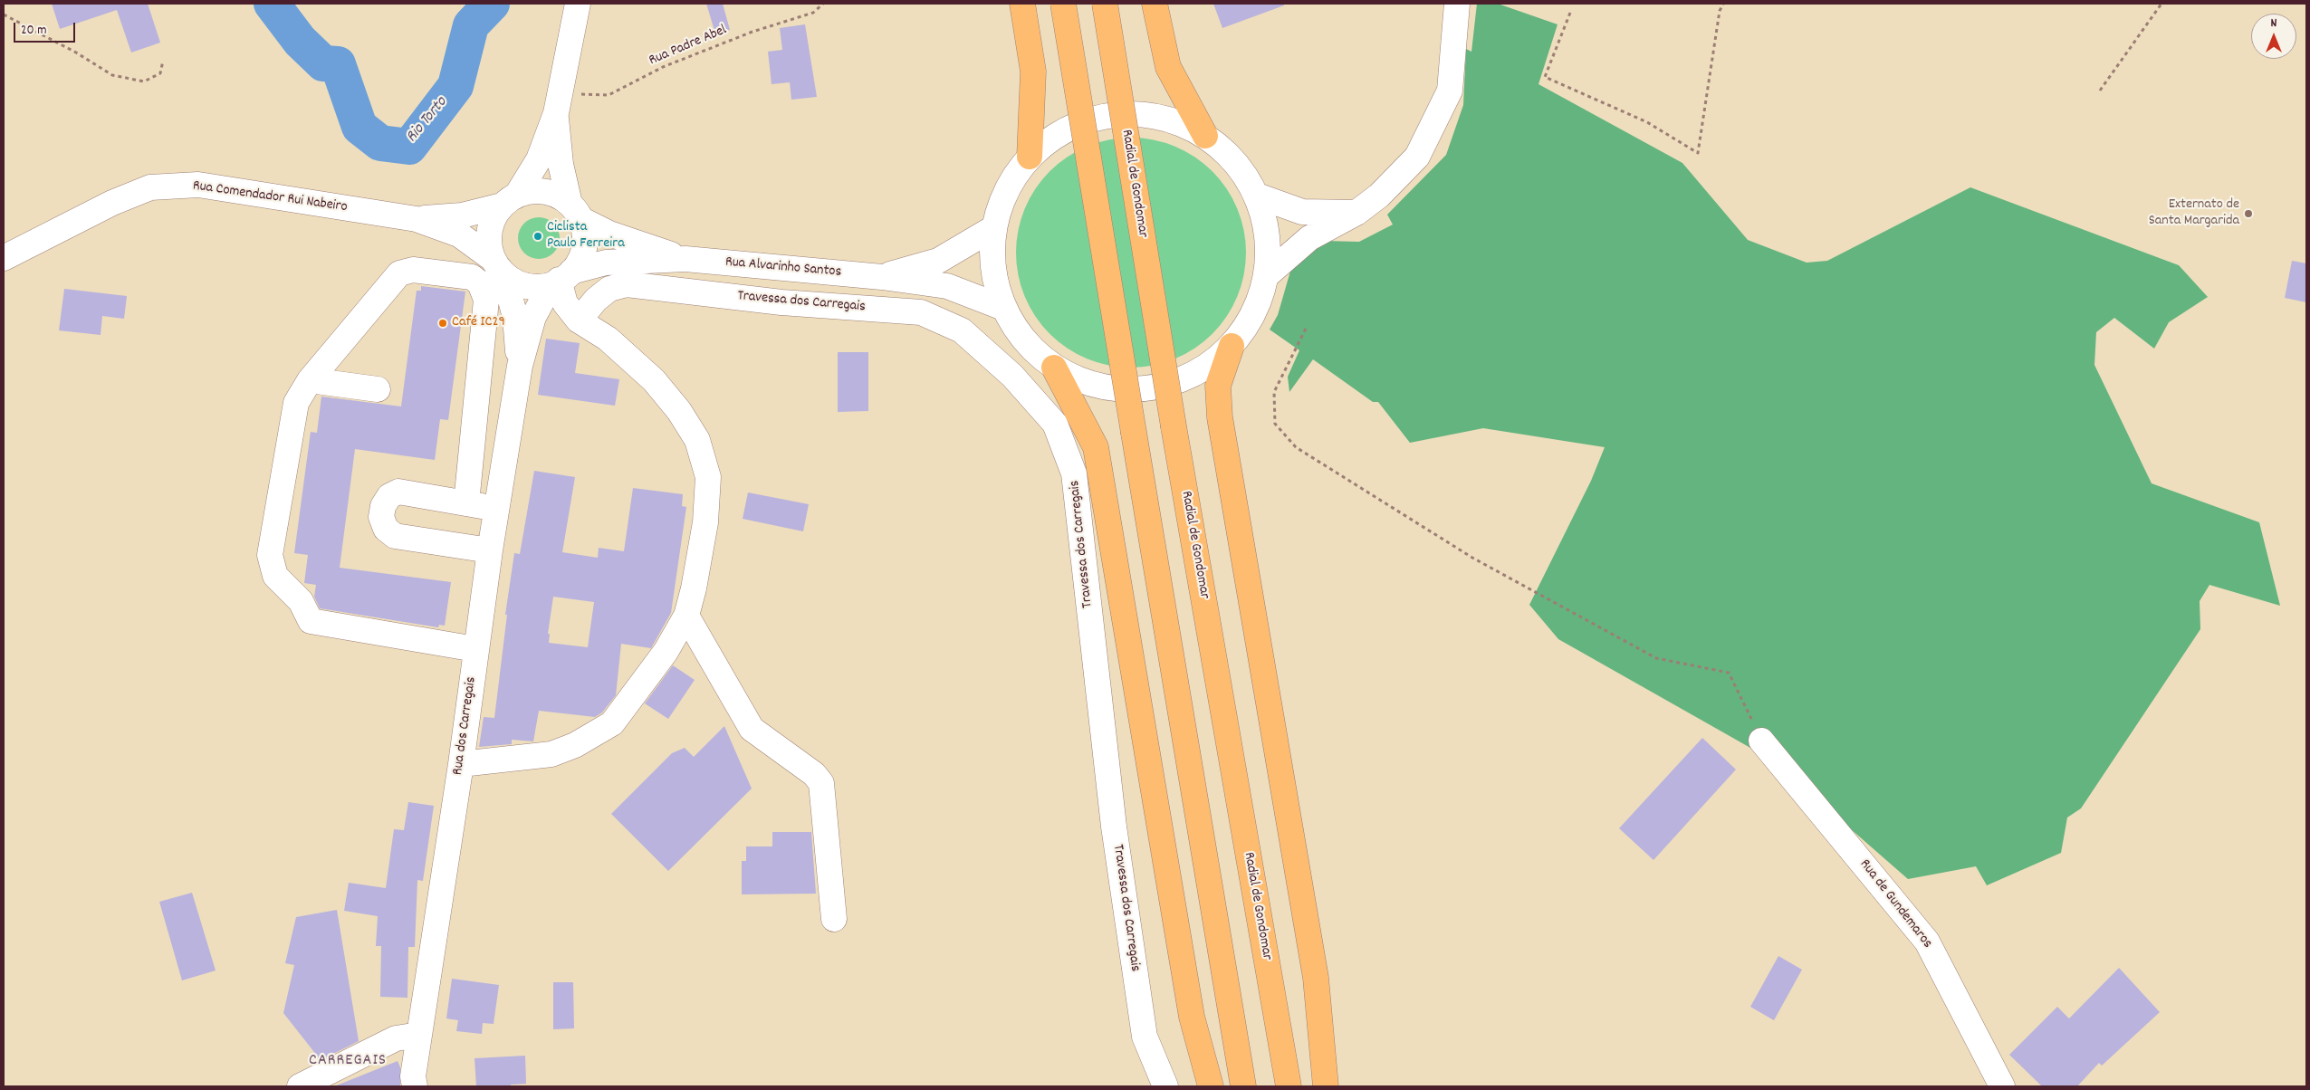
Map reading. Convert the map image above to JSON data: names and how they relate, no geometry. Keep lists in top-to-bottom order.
{
  "streets": {
    "highway": ["Radial de Gondomar"],
    "street": [
      "Rua Comendador Rui Nabeiro",
      "Rua Alvarinho Santos",
      "Travessa dos Carregais",
      "Rua dos Carregais",
      "Rua de Gundemaros"
    ],
    "path": ["Rua Padre Abel"]
  },
  "crossings": [
    ["Rua Comendador Rui Nabeiro", "Rua Alvarinho Santos"],
    ["Rua Comendador Rui Nabeiro", "Rua dos Carregais"],
    ["Rua Alvarinho Santos", "Rua dos Carregais"]
  ],
  "districts": ["CARREGAIS"],
  "water": ["Rio Torto"],
  "places": ["Externato de Santa Margarida", "Ciclista Paulo Ferreira", "Café IC29"],
  "scale_bar": "20 m",
  "north": "top"
}
